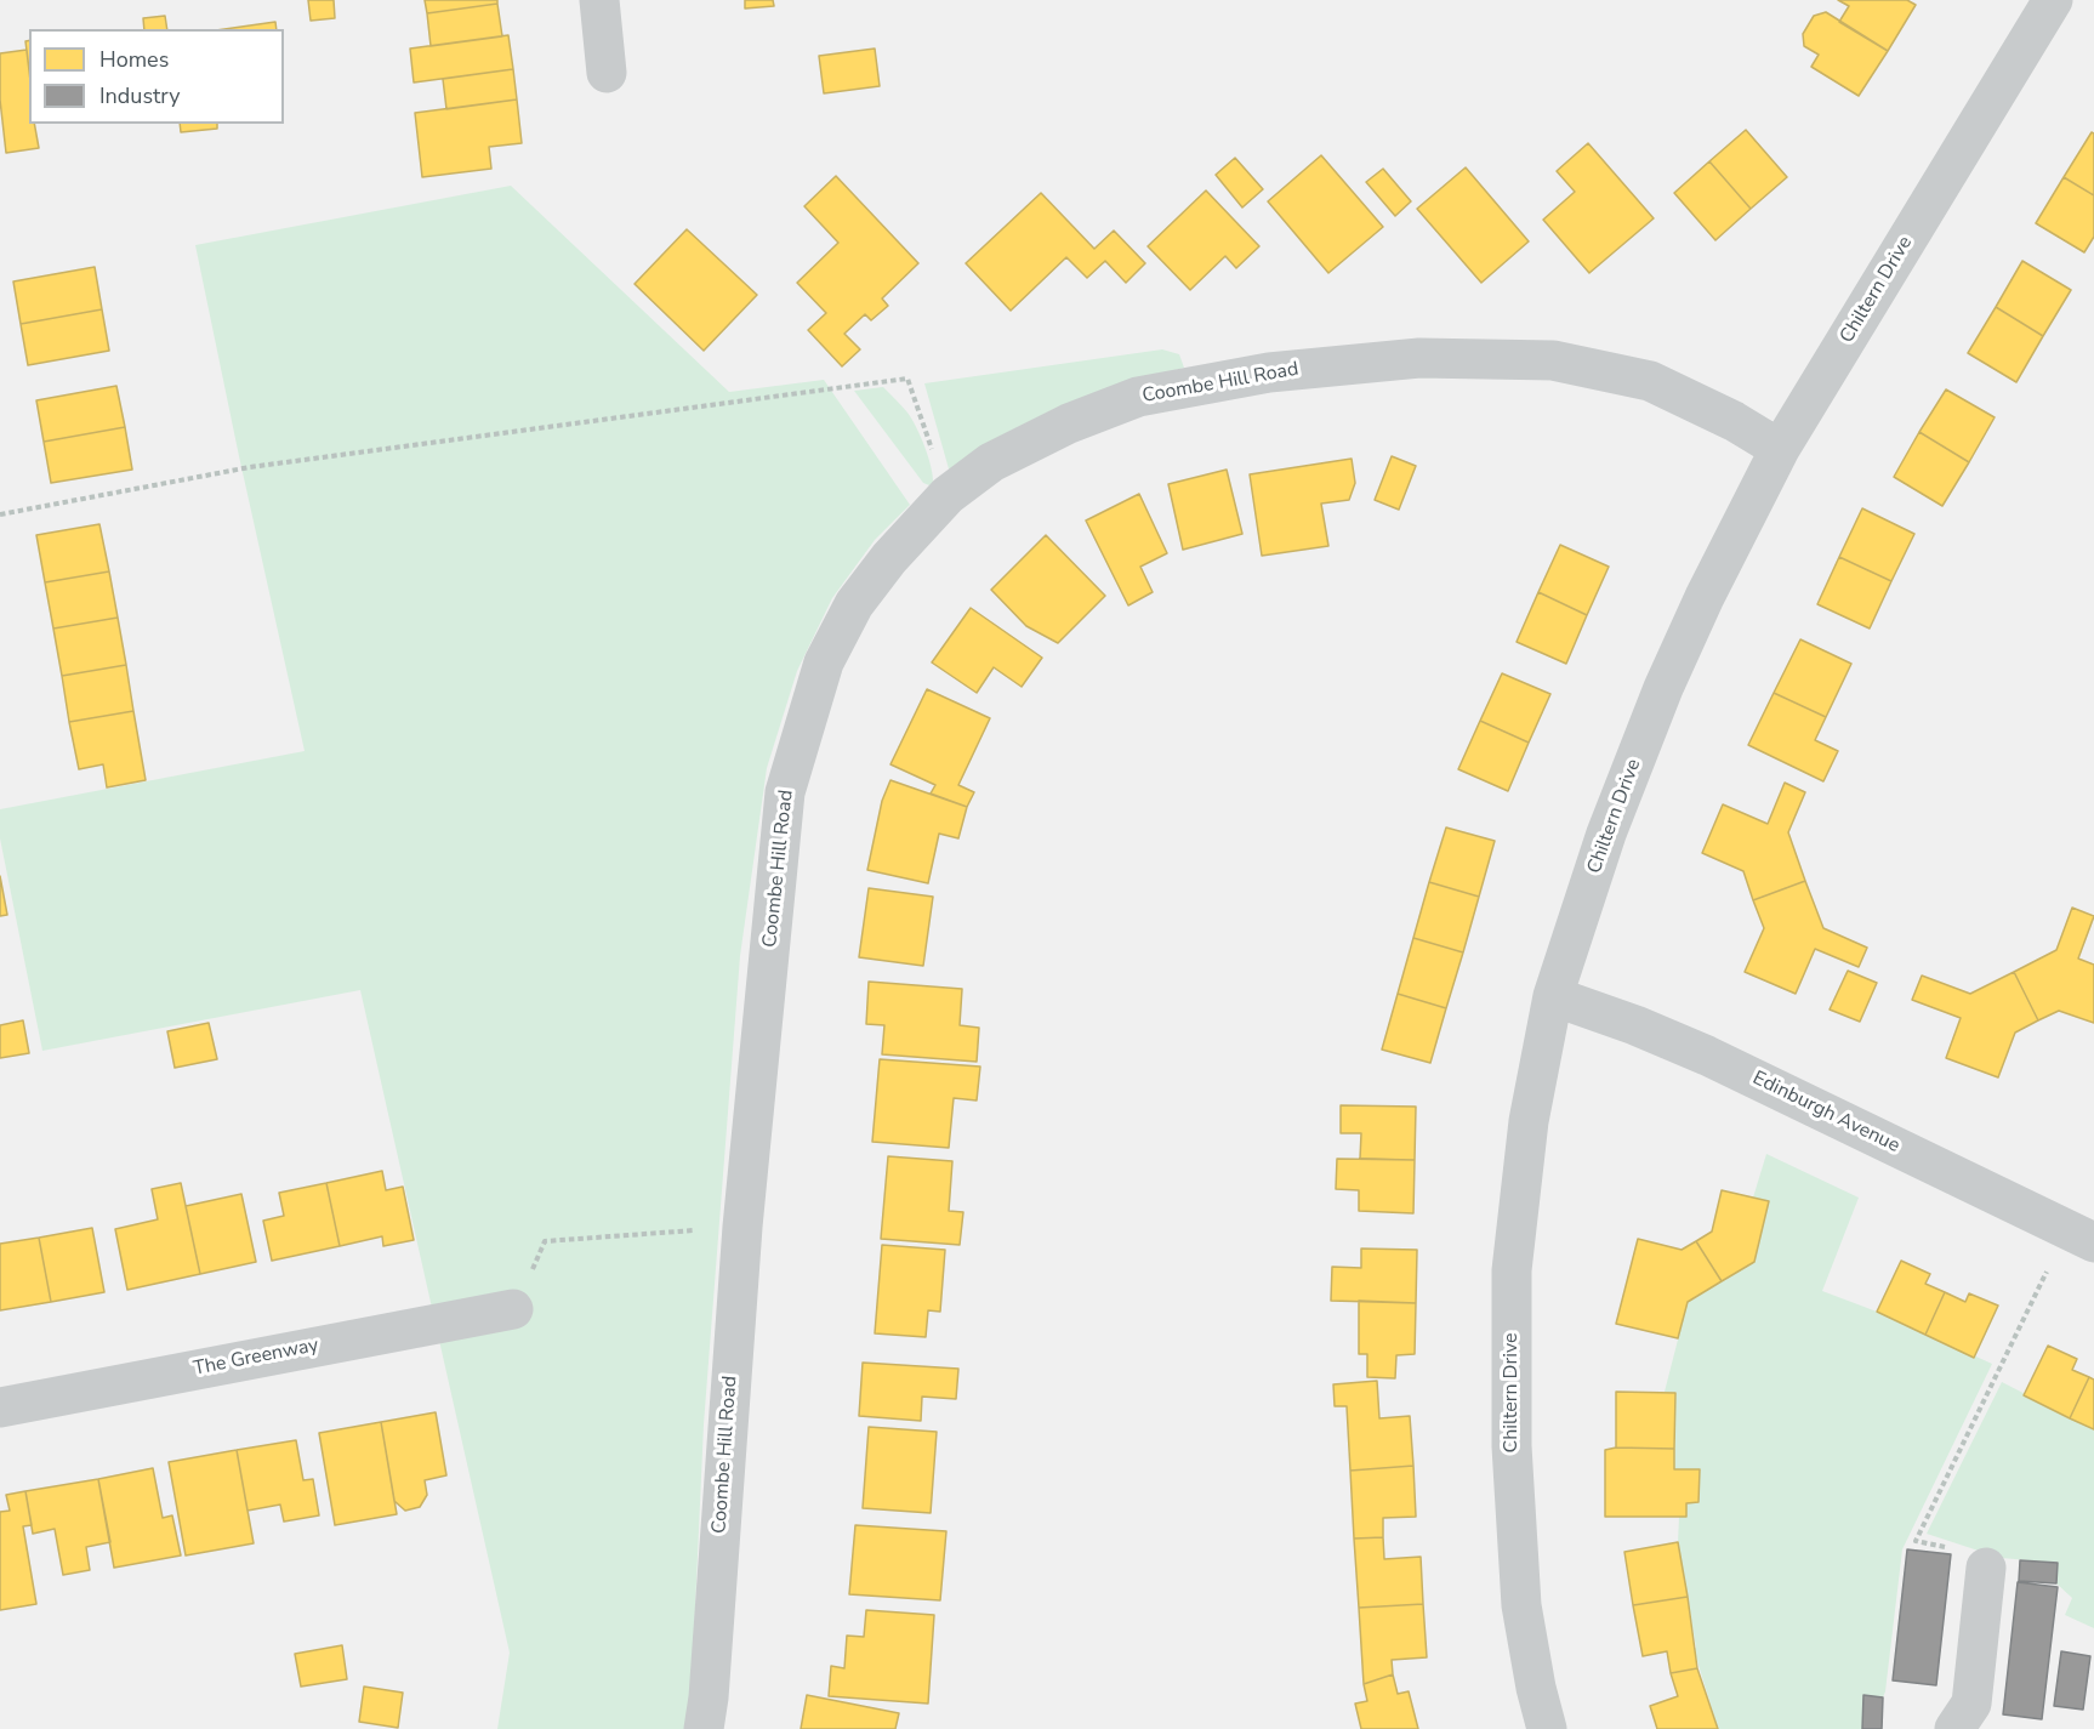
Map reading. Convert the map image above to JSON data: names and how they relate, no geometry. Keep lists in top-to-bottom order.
{
  "streets": {
    "street": [
      "Chiltern Drive",
      "Coombe Hill Road",
      "Edinburgh Avenue",
      "The Greenway"
    ]
  },
  "crossings": [
    ["Chiltern Drive", "Coombe Hill Road"],
    ["Chiltern Drive", "Edinburgh Avenue"]
  ],
  "legend": ["Homes", "Industry"]
}
